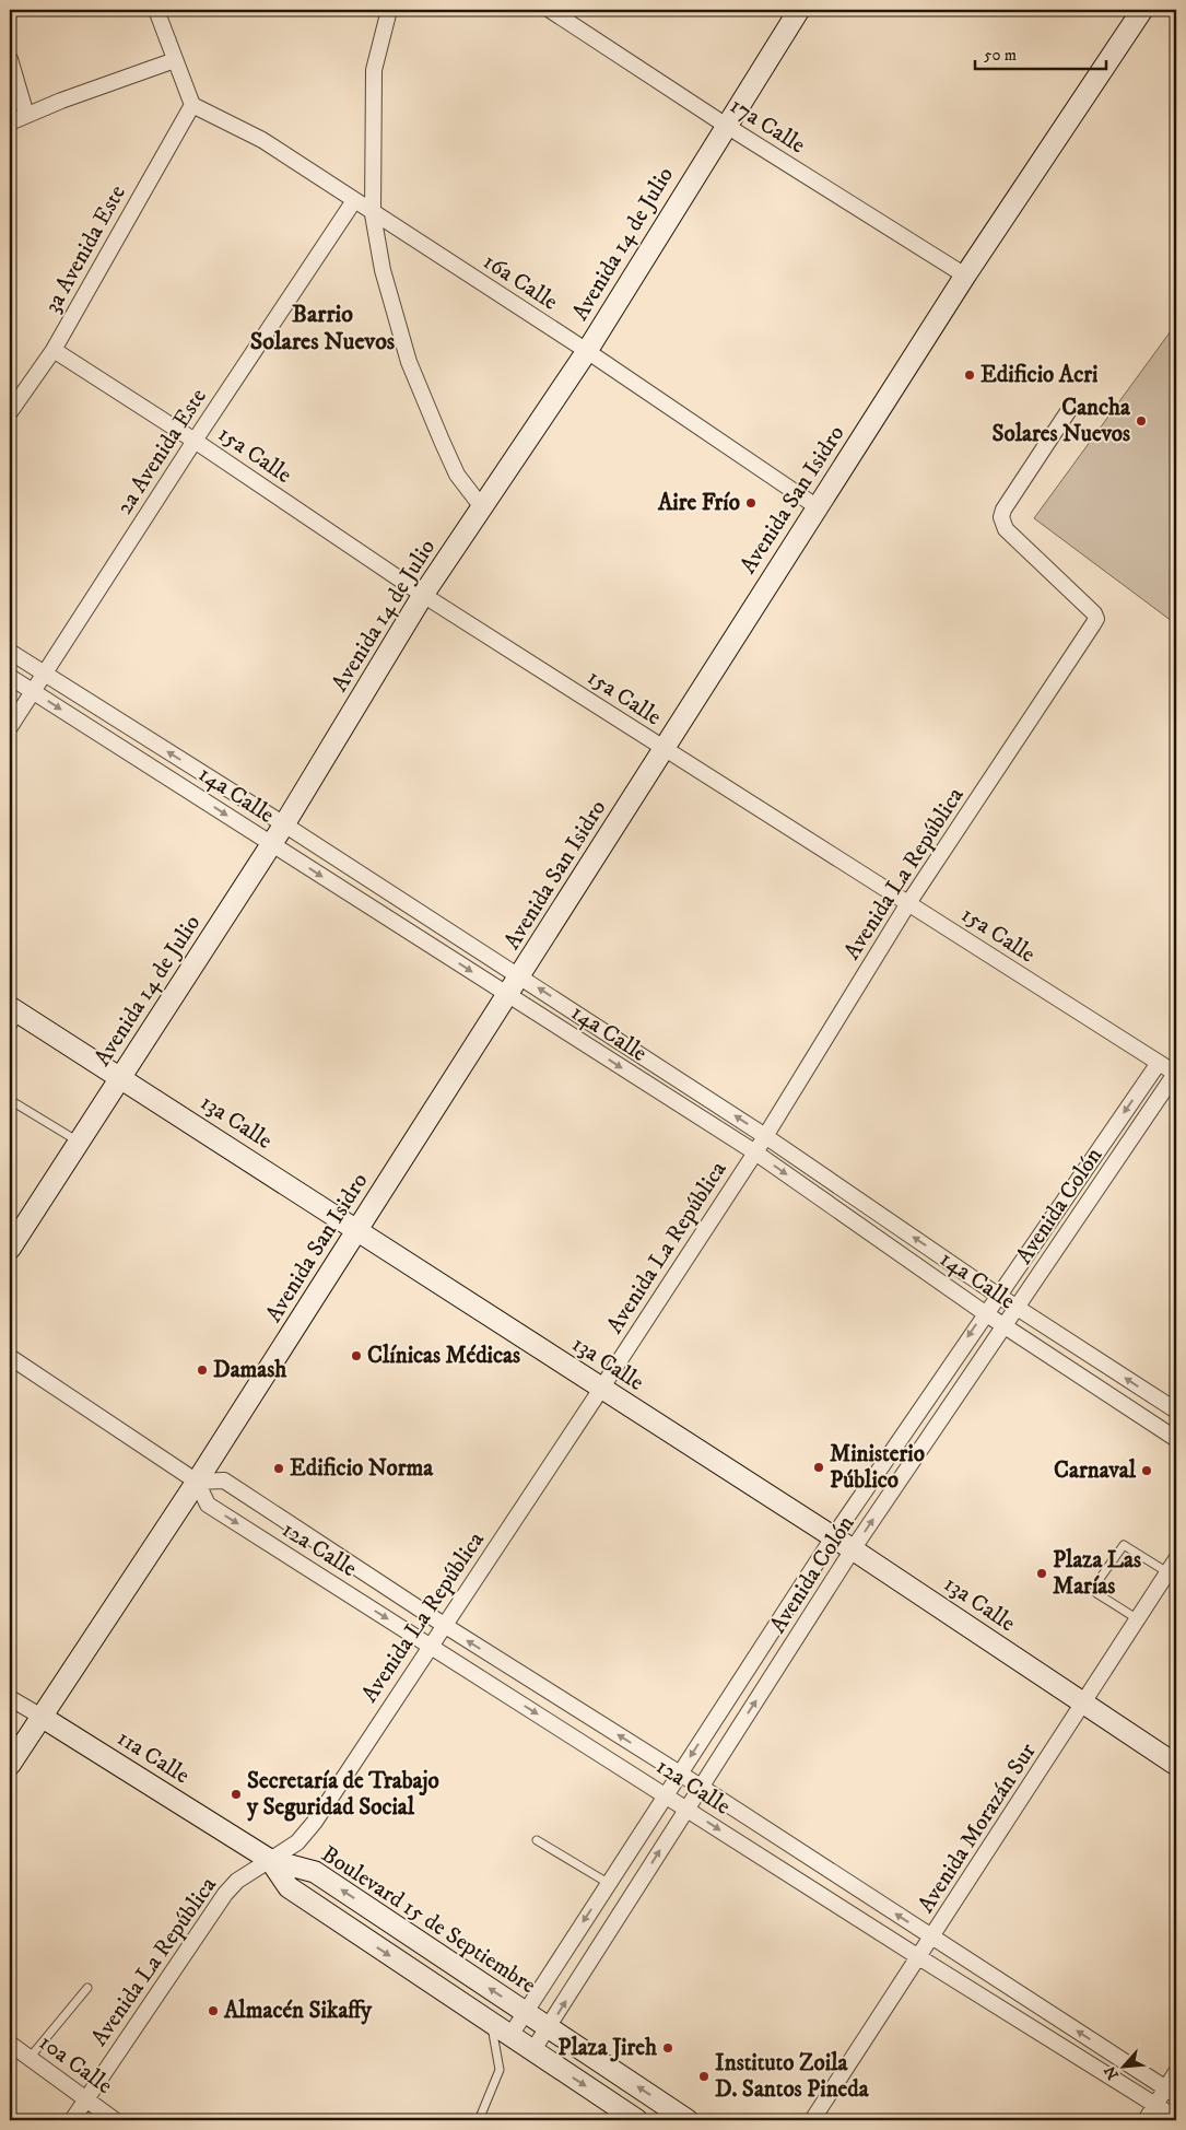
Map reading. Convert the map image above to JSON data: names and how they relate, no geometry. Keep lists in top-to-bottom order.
{
  "streets": {
    "street": [
      "17a Calle",
      "Avenida 14 de Julio",
      "3a Avenida Este",
      "16a Calle",
      "2a Avenida Este",
      "15a Calle",
      "Avenida San Isidro",
      "14a Calle",
      "Avenida La República",
      "13a Calle",
      "Avenida Colón",
      "12a Calle",
      "11a Calle",
      "Avenida Morazán Sur",
      "Boulevard 15 de Septiembre",
      "10a Calle"
    ]
  },
  "crossings": [
    ["17a Calle", "Avenida 14 de Julio"],
    ["17a Calle", "Avenida San Isidro"],
    ["Avenida 14 de Julio", "16a Calle"],
    ["Avenida 14 de Julio", "15a Calle"],
    ["Avenida 14 de Julio", "14a Calle"],
    ["Avenida 14 de Julio", "13a Calle"],
    ["3a Avenida Este", "16a Calle"],
    ["3a Avenida Este", "15a Calle"],
    ["16a Calle", "2a Avenida Este"],
    ["16a Calle", "Avenida San Isidro"],
    ["2a Avenida Este", "15a Calle"],
    ["2a Avenida Este", "14a Calle"],
    ["15a Calle", "Avenida San Isidro"],
    ["15a Calle", "Avenida La República"],
    ["15a Calle", "Avenida Colón"],
    ["Avenida San Isidro", "14a Calle"],
    ["Avenida San Isidro", "13a Calle"],
    ["Avenida San Isidro", "12a Calle"],
    ["Avenida San Isidro", "11a Calle"],
    ["14a Calle", "Avenida La República"],
    ["14a Calle", "Avenida Colón"],
    ["Avenida La República", "13a Calle"],
    ["Avenida La República", "12a Calle"],
    ["Avenida La República", "11a Calle"],
    ["Avenida La República", "Boulevard 15 de Septiembre"],
    ["Avenida La República", "10a Calle"],
    ["13a Calle", "Avenida Colón"],
    ["13a Calle", "Avenida Morazán Sur"],
    ["Avenida Colón", "12a Calle"],
    ["Avenida Colón", "Boulevard 15 de Septiembre"],
    ["12a Calle", "Avenida Morazán Sur"],
    ["11a Calle", "Boulevard 15 de Septiembre"]
  ],
  "districts": ["Barrio Solares Nuevos"],
  "places": [
    "Edificio Acri",
    "Cancha Solares Nuevos",
    "Aire Frío",
    "Clínicas Médicas",
    "Damash",
    "Ministerio Público",
    "Edificio Norma",
    "Carnaval",
    "Plaza Las Marías",
    "Secretaría de Trabajo y Seguridad Social",
    "Almacén Sikaffy",
    "Plaza Jireh",
    "Instituto Zoila D. Santos Pineda"
  ],
  "scale_bar": "50 m",
  "north": "bottom left"
}
